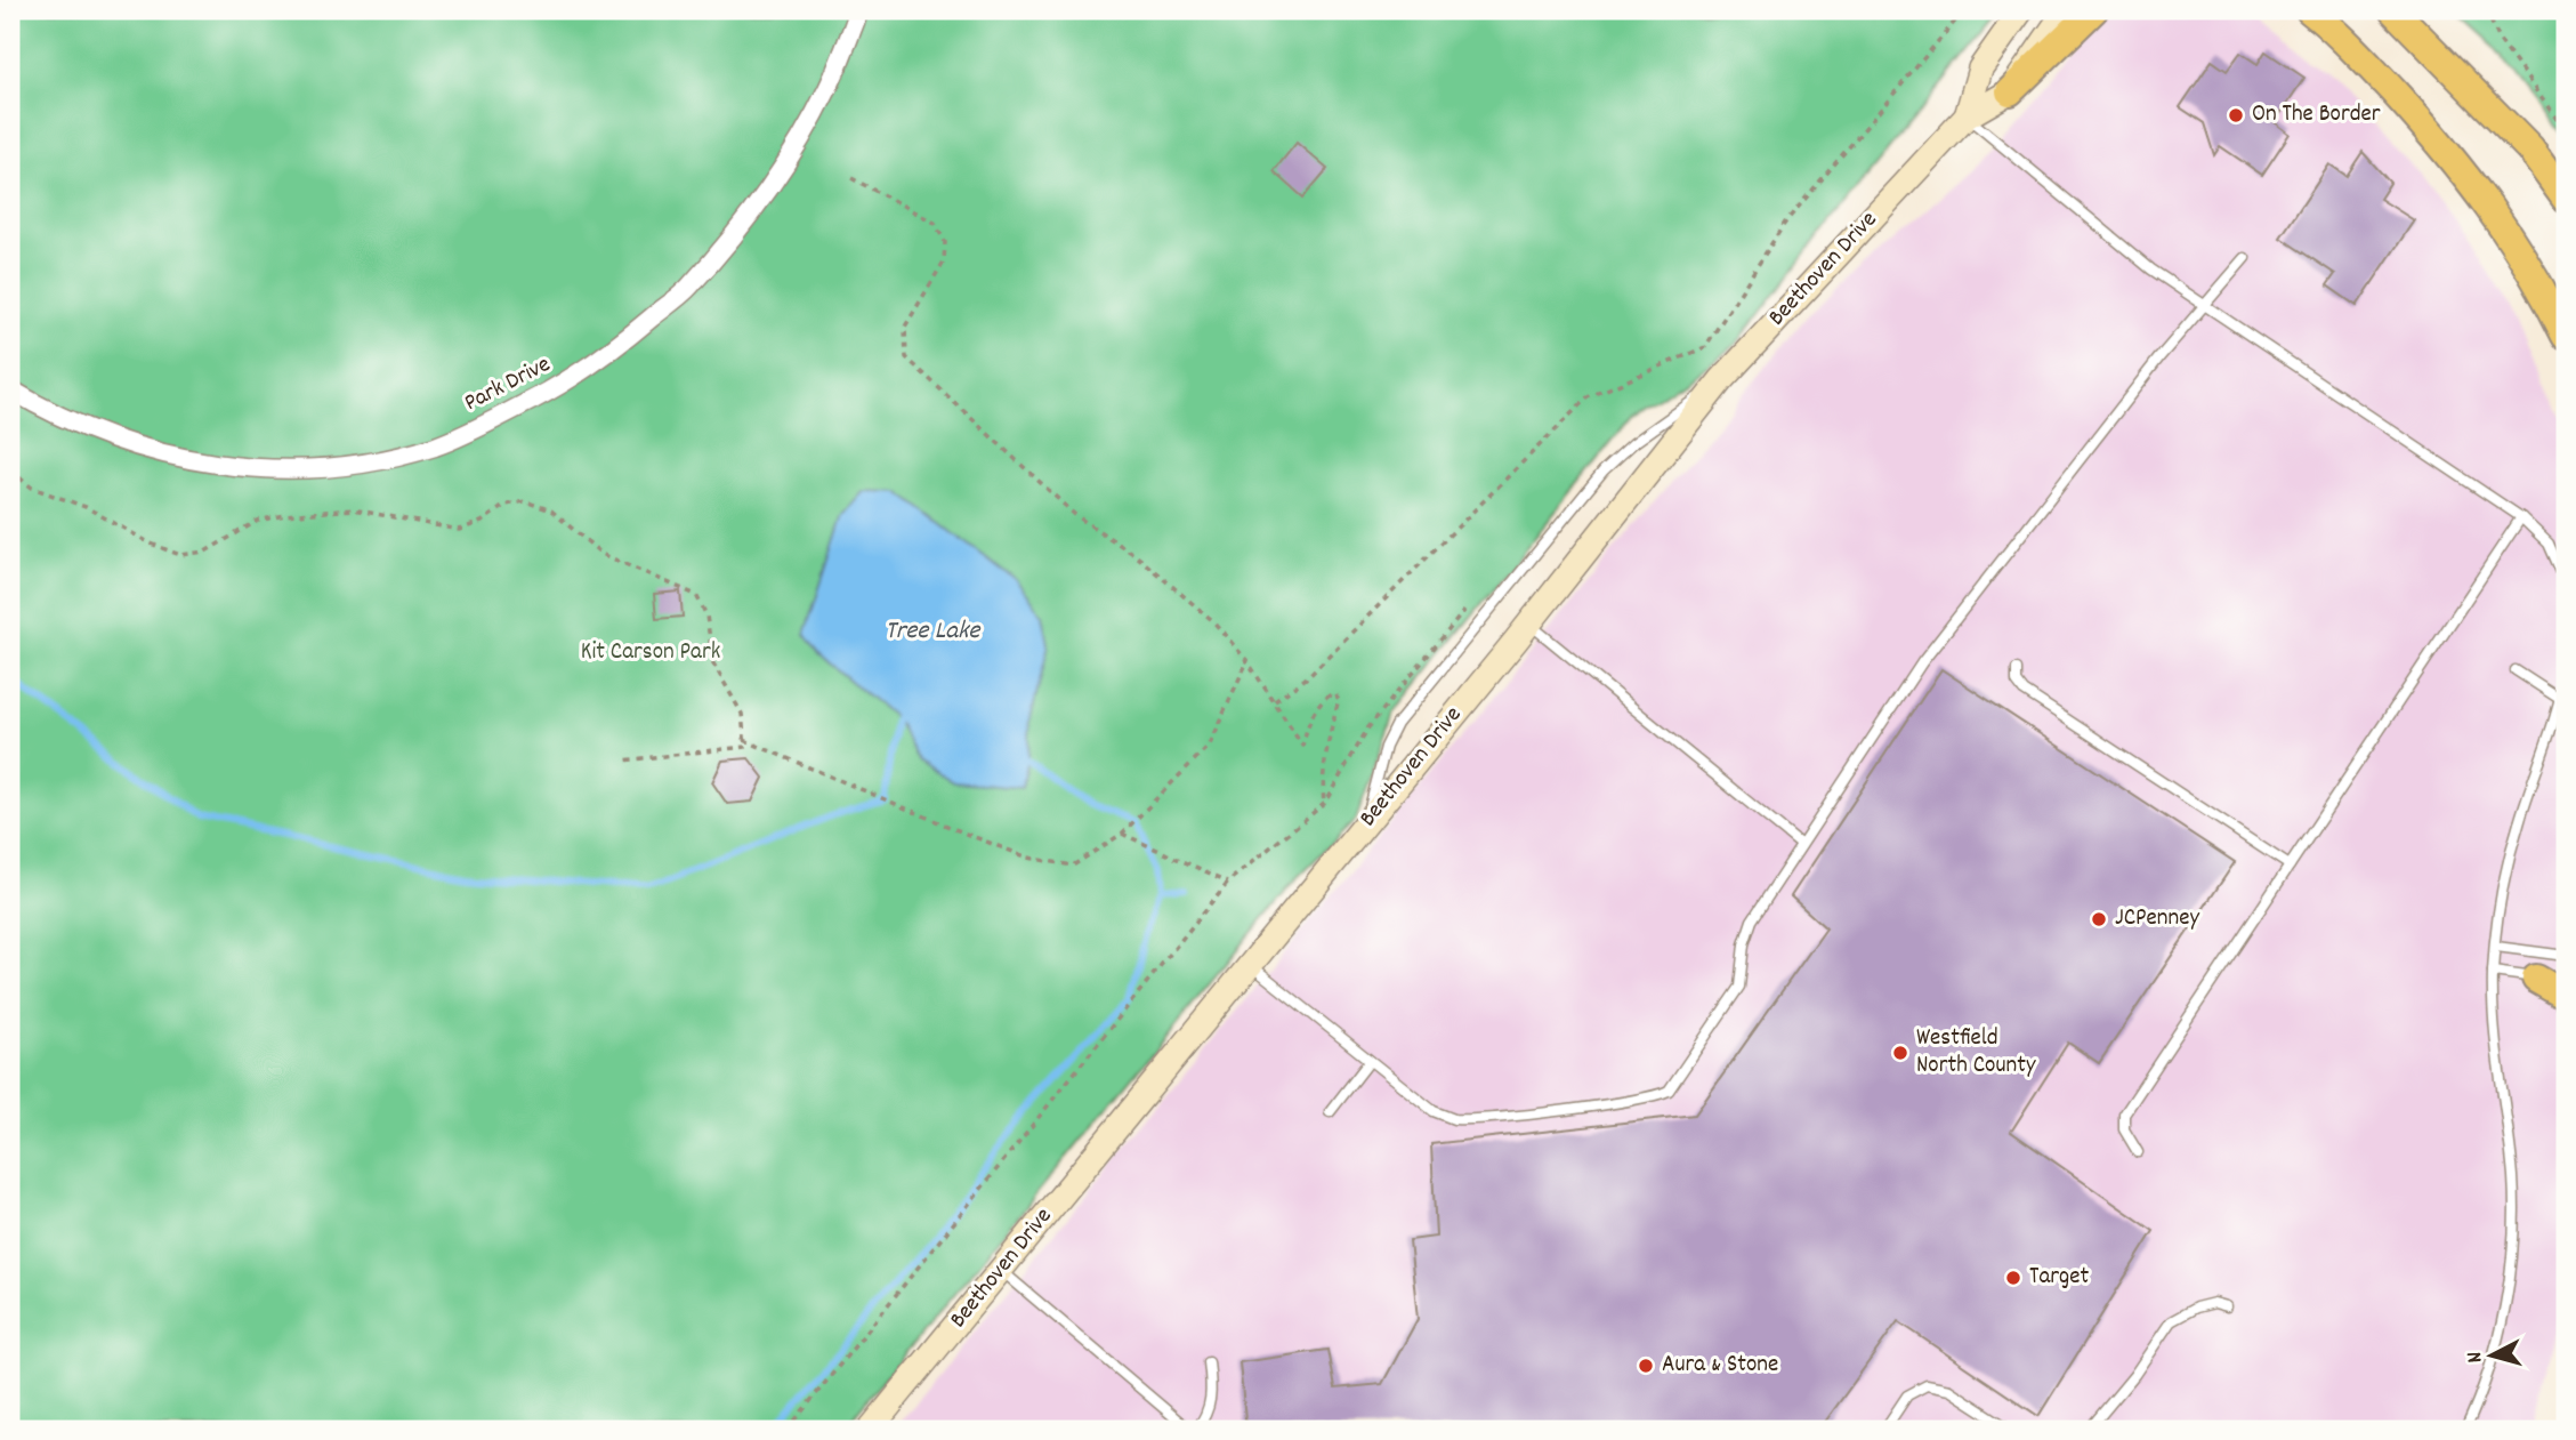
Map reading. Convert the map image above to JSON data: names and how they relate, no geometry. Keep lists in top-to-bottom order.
{
  "streets": {
    "main road": ["Beethoven Drive"],
    "street": ["Park Drive"]
  },
  "water": ["Tree Lake"],
  "parks": ["Kit Carson Park"],
  "places": [
    "On The Border",
    "JCPenney",
    "Westfield North County",
    "Target",
    "Aura & Stone"
  ],
  "north": "left"
}
